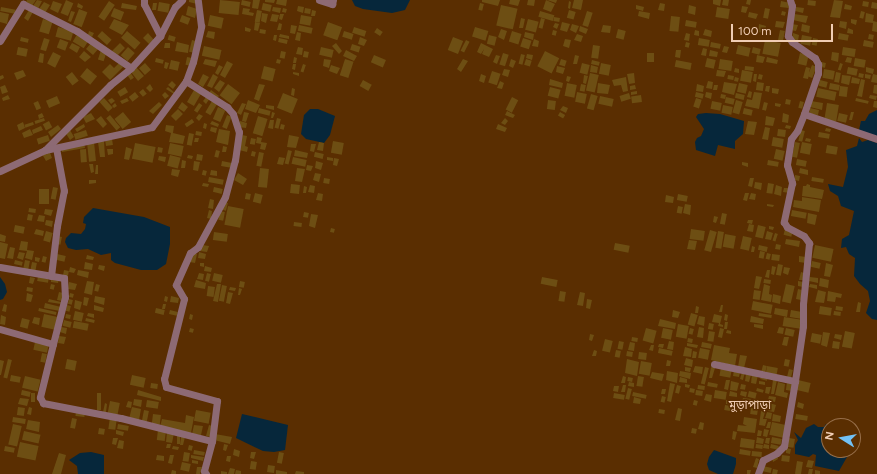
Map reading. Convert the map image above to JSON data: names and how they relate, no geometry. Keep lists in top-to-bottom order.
{
  "districts": ["মুড়াপাড়া"],
  "scale_bar": "100 m",
  "north": "left"
}
